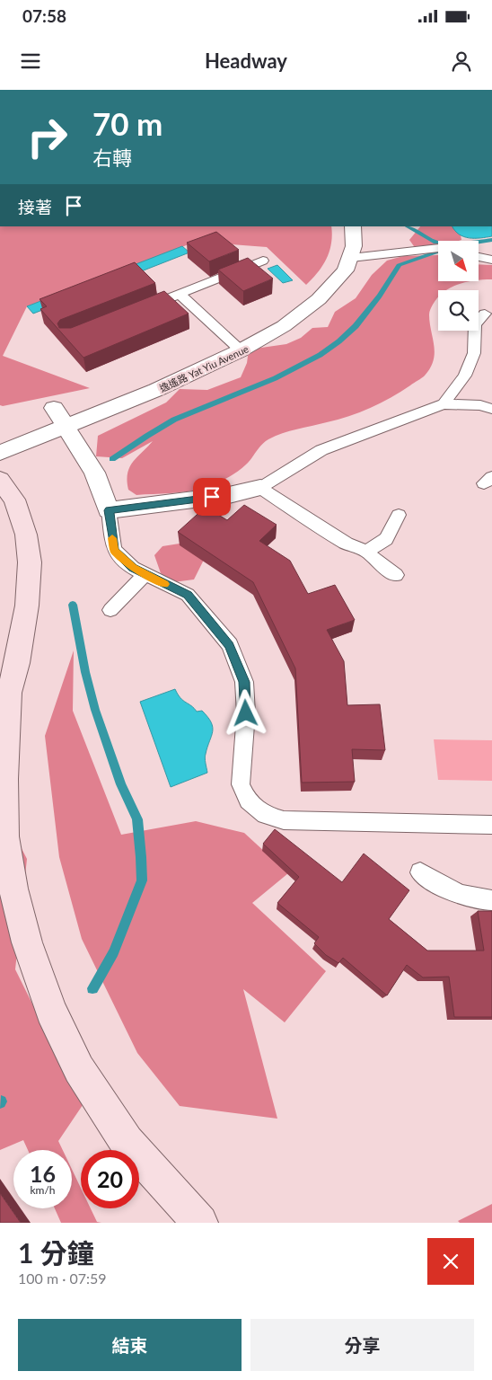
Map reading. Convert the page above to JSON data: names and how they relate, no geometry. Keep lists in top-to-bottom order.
{
  "streets": {
    "street": ["逸遙路 Yat Yiu Avenue"]
  },
  "north": "bottom right",
  "page": {
    "status": "07:58",
    "header": "Headway",
    "turn": ["70 m", "右轉"],
    "then": "接著",
    "speed": "16 km/h",
    "limit": "20",
    "heading": ["1 分鐘", "100 m · 07:59"],
    "buttons": ["結束", "分享"]
  }
}
